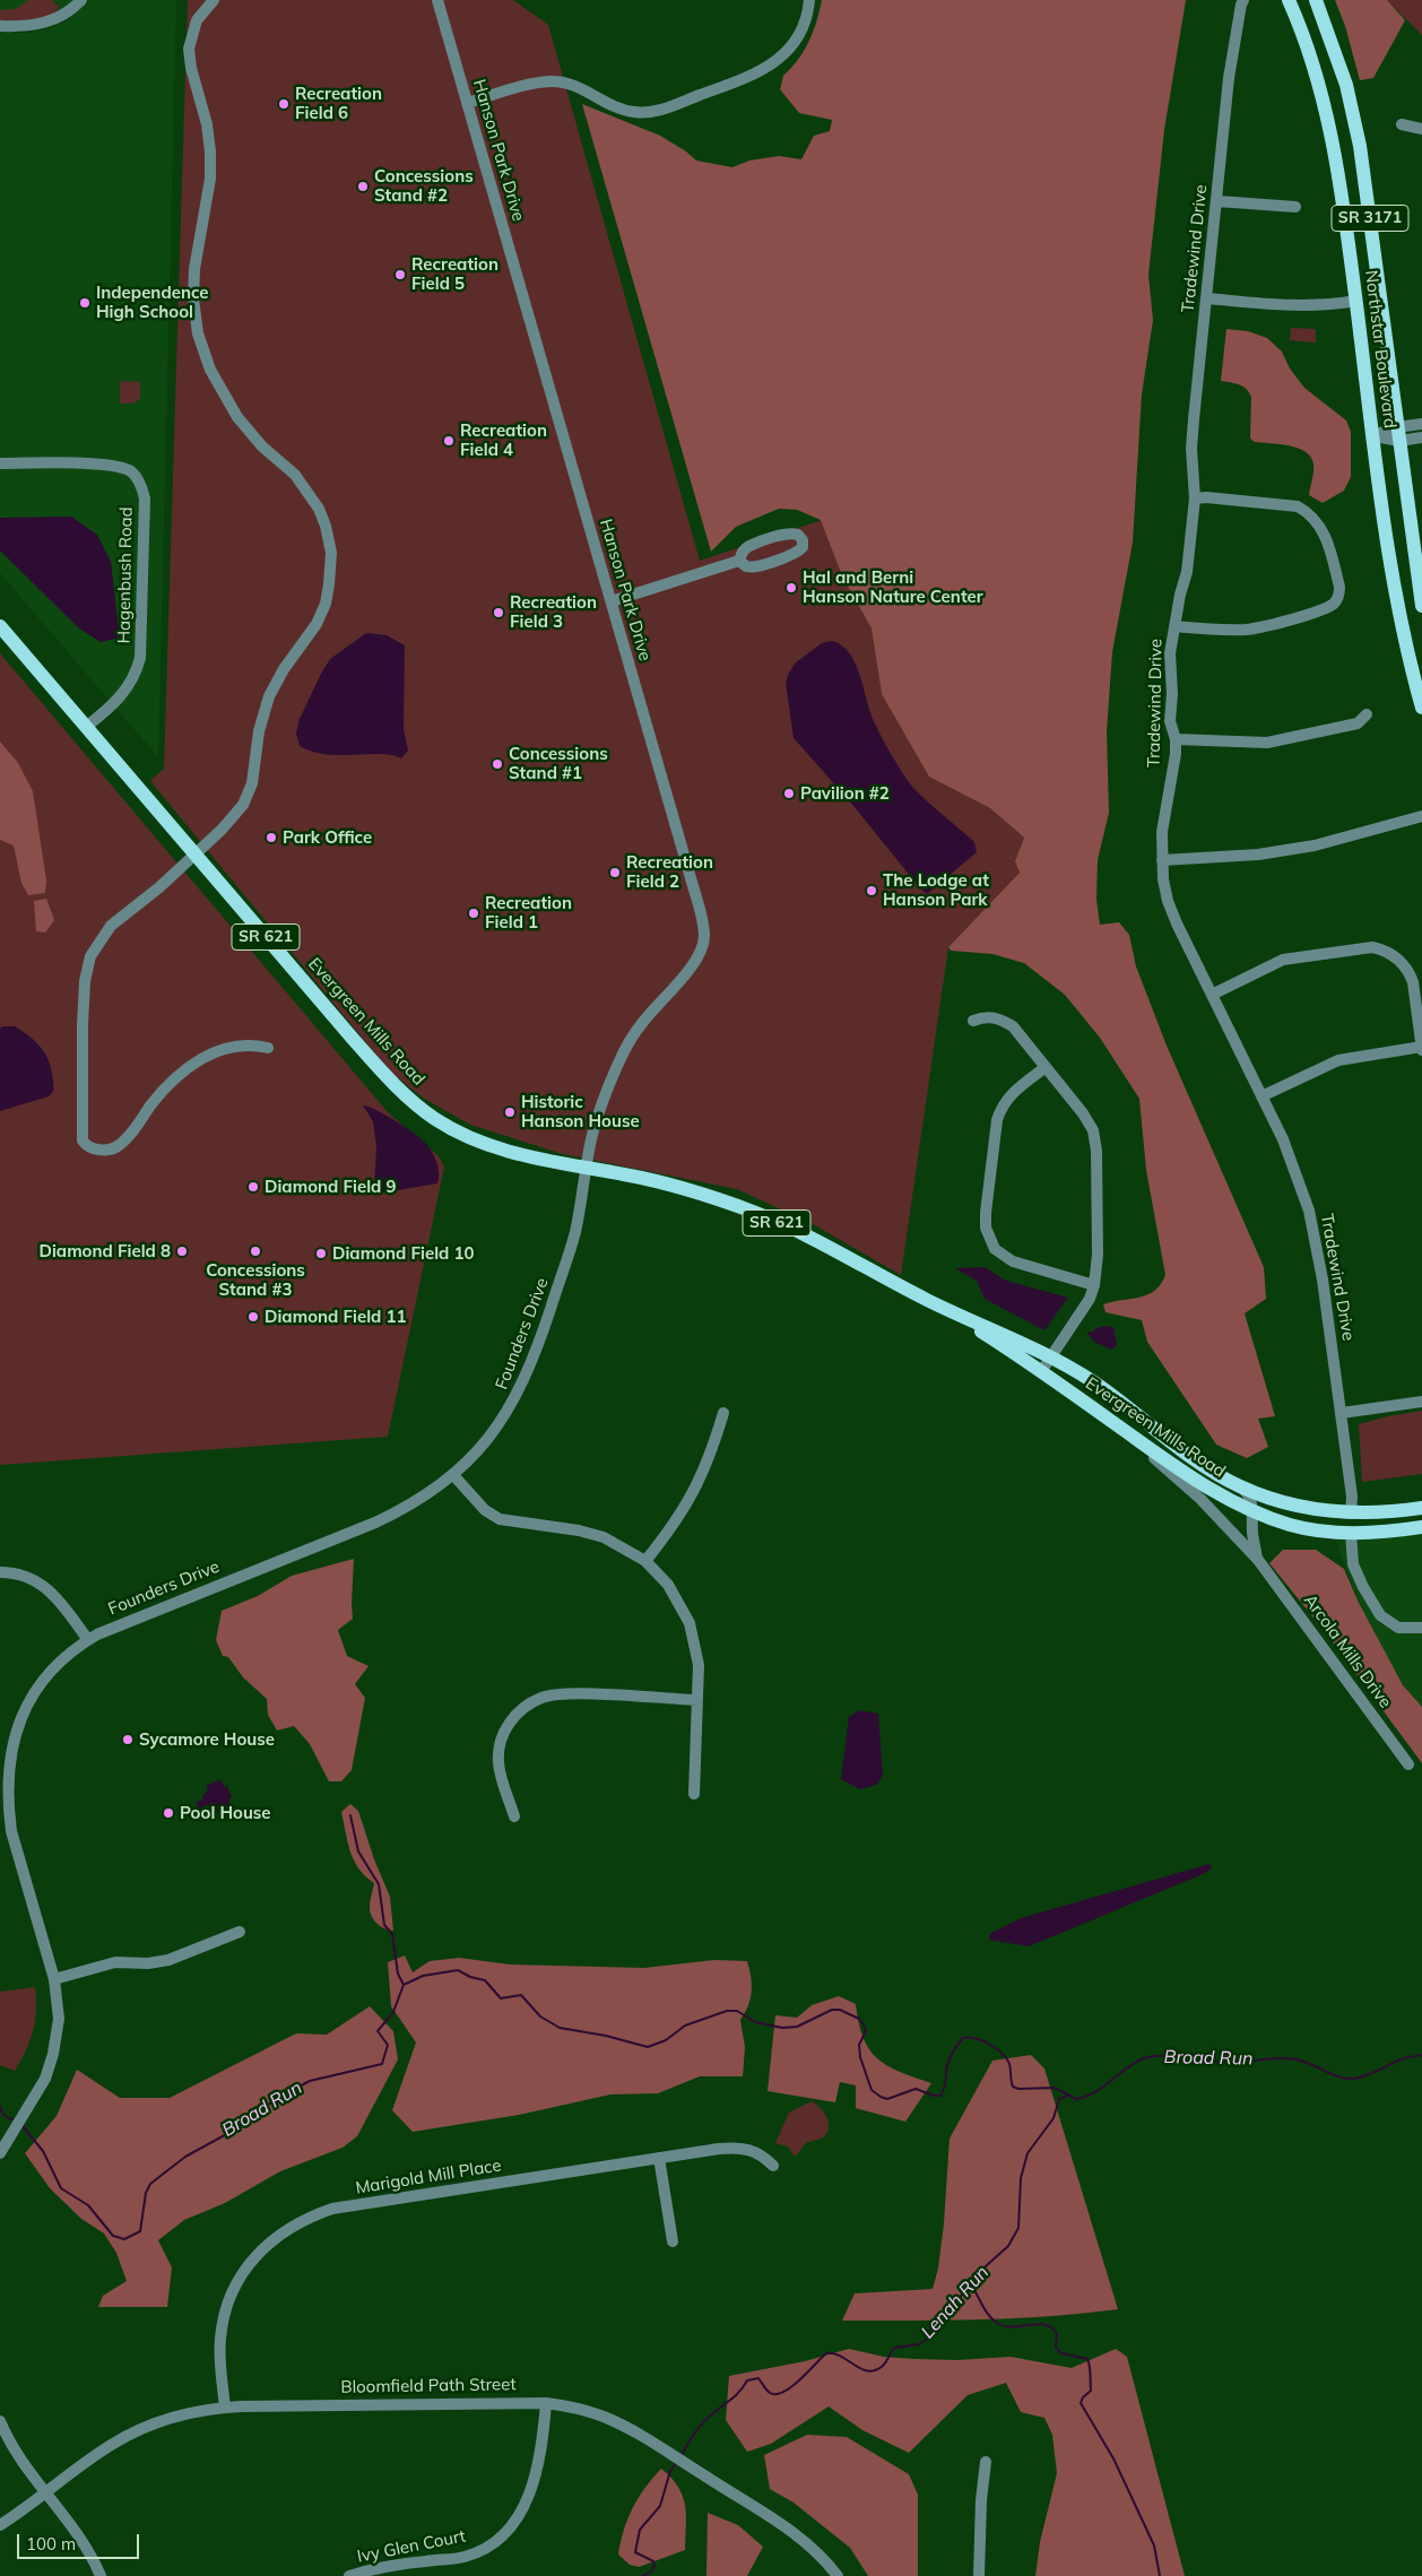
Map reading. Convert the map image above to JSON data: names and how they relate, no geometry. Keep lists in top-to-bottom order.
{
  "streets": {
    "main road": [
      "SR 3171",
      "Northstar Boulevard",
      "SR 621",
      "Evergreen Mills Road"
    ],
    "street": [
      "Hanson Park Drive",
      "Tradewind Drive",
      "Hagenbush Road",
      "Founders Drive",
      "Arcola Mills Drive",
      "Marigold Mill Place",
      "Bloomfield Path Street",
      "Ivy Glen Court"
    ]
  },
  "crossings": [
    ["Hanson Park Drive", "Evergreen Mills Road"],
    ["Hanson Park Drive", "Founders Drive"],
    ["Tradewind Drive", "Evergreen Mills Road"],
    ["Hagenbush Road", "Evergreen Mills Road"],
    ["SR 621", "Evergreen Mills Road"],
    ["SR 621", "Arcola Mills Drive"],
    ["Evergreen Mills Road", "Founders Drive"],
    ["Marigold Mill Place", "Bloomfield Path Street"],
    ["Bloomfield Path Street", "Ivy Glen Court"]
  ],
  "water": ["Broad Run", "Lenah Run"],
  "places": [
    "Recreation Field 6",
    "Concessions Stand #2",
    "Recreation Field 5",
    "Independence High School",
    "Recreation Field 4",
    "Hal and Berni Hanson Nature Center",
    "Recreation Field 3",
    "Concessions Stand #1",
    "Pavilion #2",
    "Park Office",
    "Recreation Field 2",
    "The Lodge at Hanson Park",
    "Recreation Field 1",
    "Historic Hanson House",
    "Diamond Field 9",
    "Diamond Field 8",
    "Concessions Stand #3",
    "Diamond Field 10",
    "Diamond Field 11",
    "Sycamore House",
    "Pool House"
  ],
  "scale_bar": "100 m"
}
